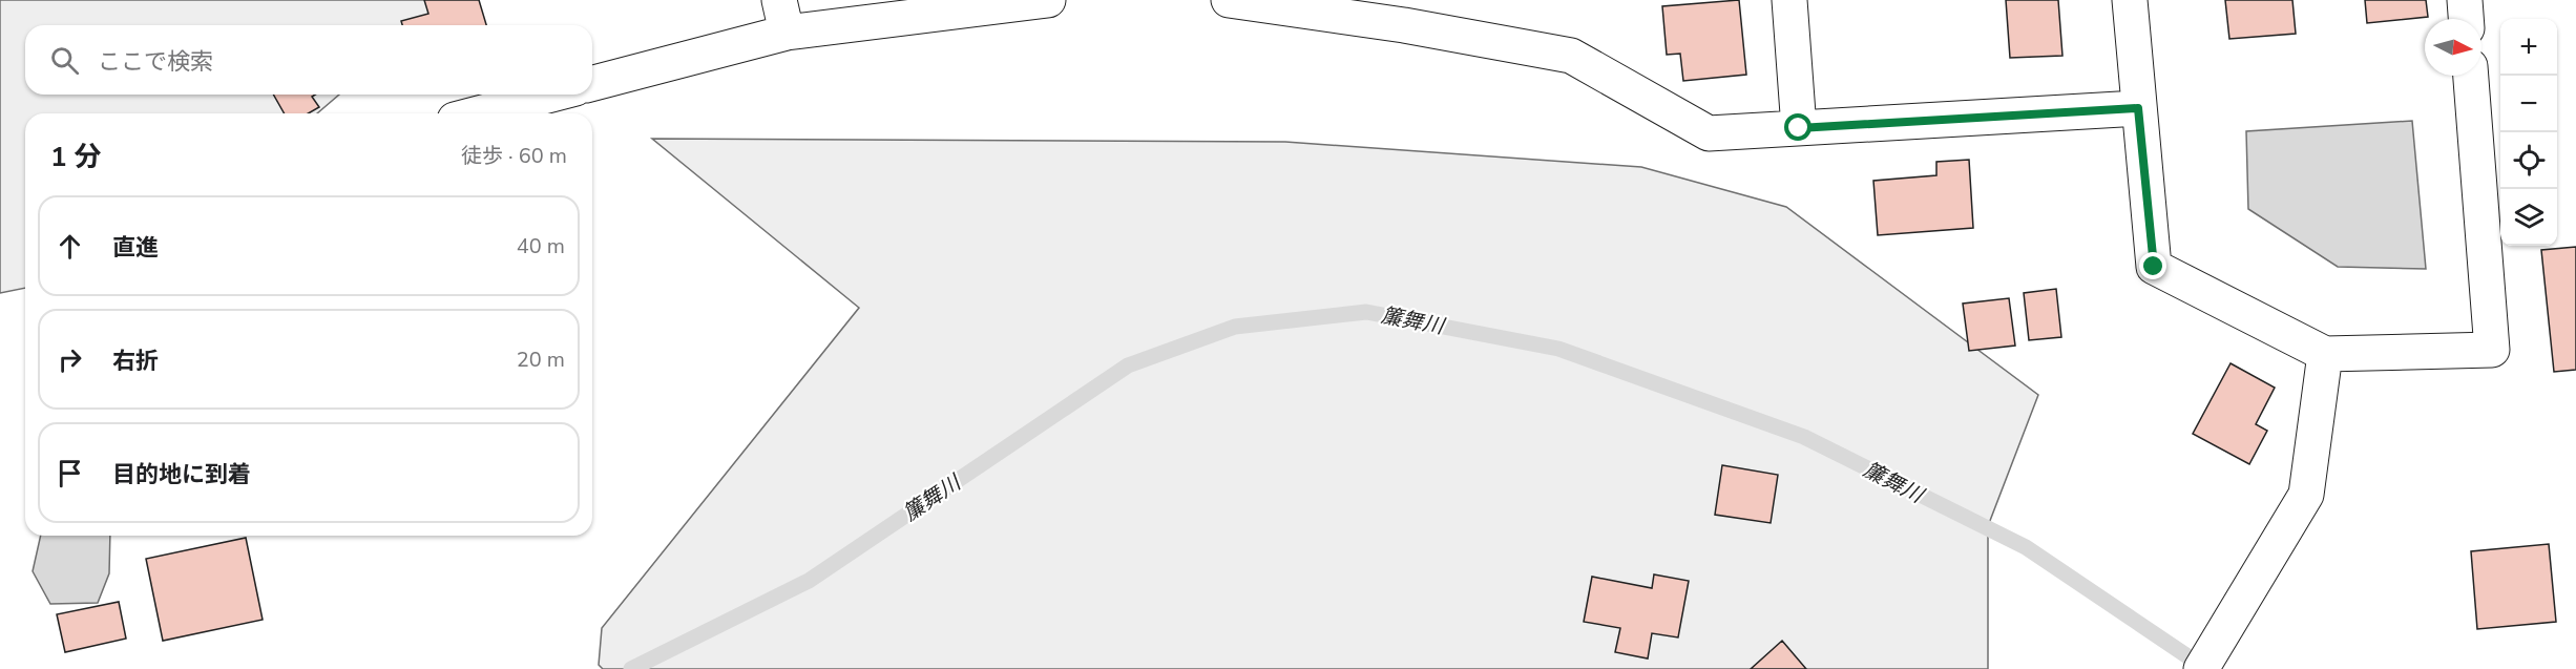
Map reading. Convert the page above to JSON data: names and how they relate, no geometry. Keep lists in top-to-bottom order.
{
  "water": ["簾舞川"],
  "north": "right",
  "page": {
    "map_buttons": ["+", "−"],
    "search": "ここで検索",
    "heading": ["1 分", "徒歩 · 60 m"],
    "list": [
      ["直進", "40 m"],
      ["右折", "20 m"],
      "目的地に到着"
    ]
  }
}
